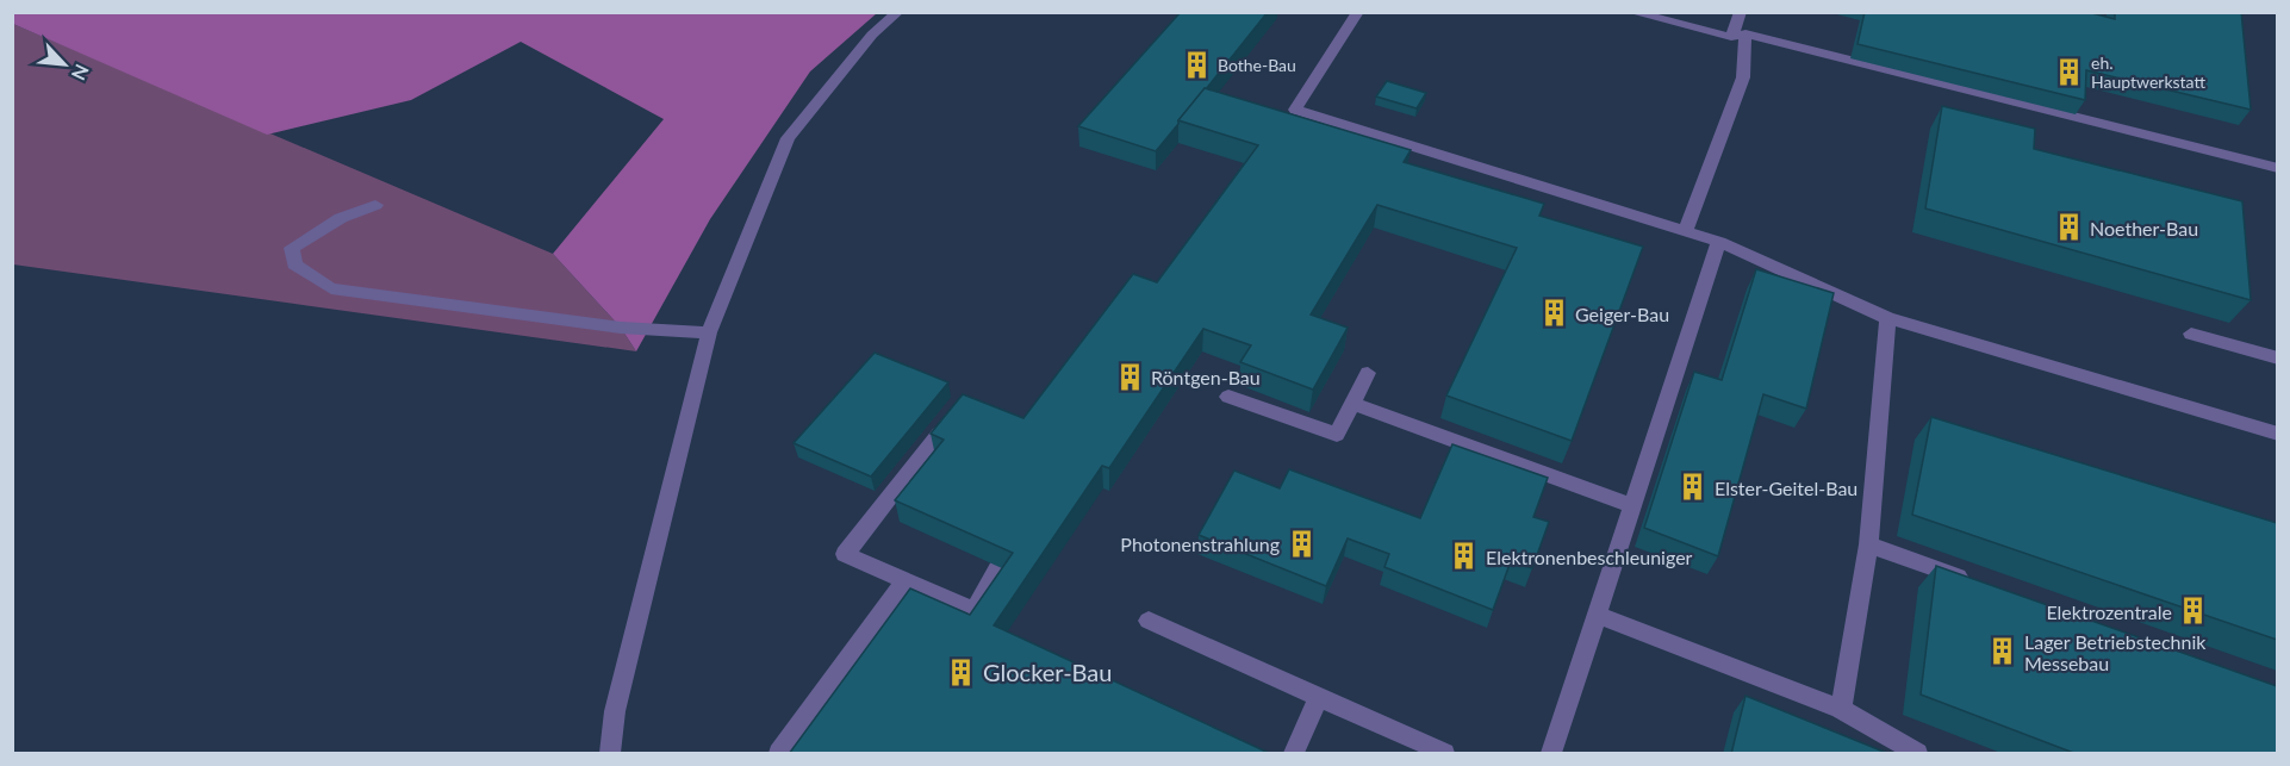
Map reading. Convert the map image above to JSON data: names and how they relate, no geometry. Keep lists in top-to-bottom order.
{
  "places": {
    "building": [
      "Bothe-Bau",
      "eh. Hauptwerkstatt",
      "Noether-Bau",
      "Geiger-Bau",
      "Röntgen-Bau",
      "Elster-Geitel-Bau",
      "Photonenstrahlung",
      "Elektronenbeschleuniger",
      "Elektrozentrale",
      "Lager Betriebstechnik Messebau",
      "Glocker-Bau"
    ]
  },
  "north": "bottom right"
}
